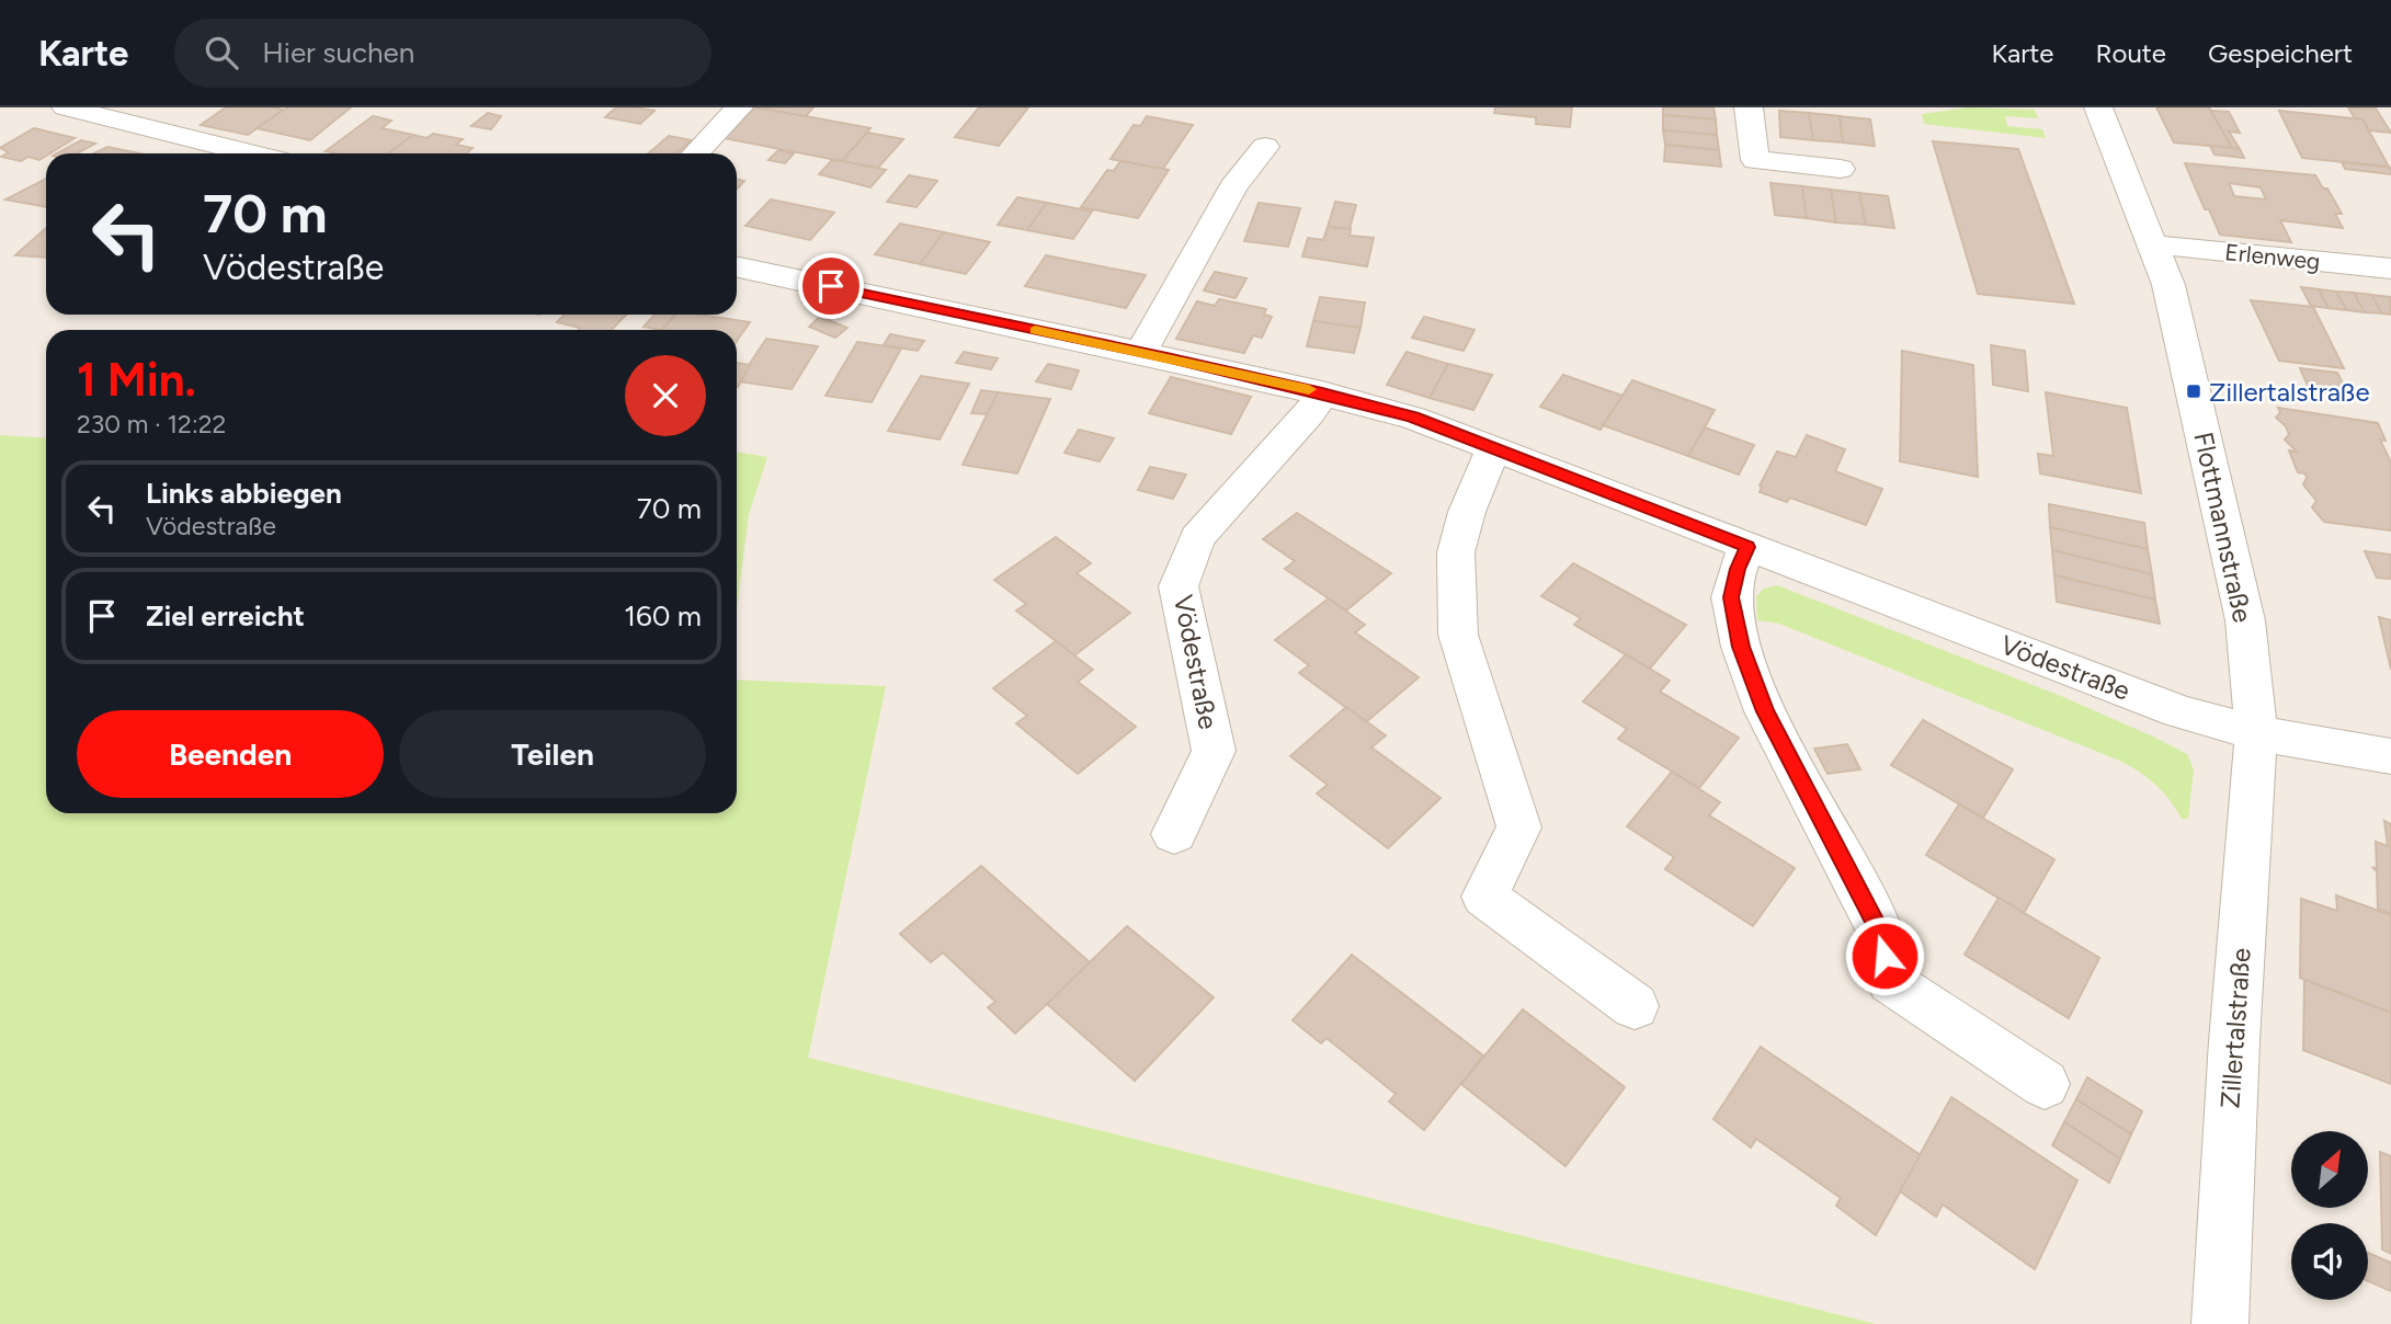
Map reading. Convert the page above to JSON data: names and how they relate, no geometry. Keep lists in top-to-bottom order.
{
  "streets": {
    "street": [
      "Erlenweg",
      "Flottmannstraße",
      "Vödestraße",
      "Zillertalstraße"
    ]
  },
  "crossings": [
    ["Erlenweg", "Flottmannstraße"],
    ["Flottmannstraße", "Vödestraße"],
    ["Flottmannstraße", "Zillertalstraße"],
    ["Vödestraße", "Zillertalstraße"]
  ],
  "places": {
    "transit": ["Zillertalstraße"]
  },
  "north": "top right",
  "page": {
    "header": "Karte",
    "search": "Hier suchen",
    "nav": ["Karte", "Route", "Gespeichert"],
    "turn": ["70 m", "Vödestraße"],
    "heading": ["1 Min.", "230 m · 12:22"],
    "list": [
      {
        "name": "Links abbiegen",
        "note": "Vödestraße",
        "value": "70 m"
      },
      {
        "name": "Ziel erreicht",
        "value": "160 m"
      }
    ],
    "buttons": ["Beenden", "Teilen"]
  }
}
